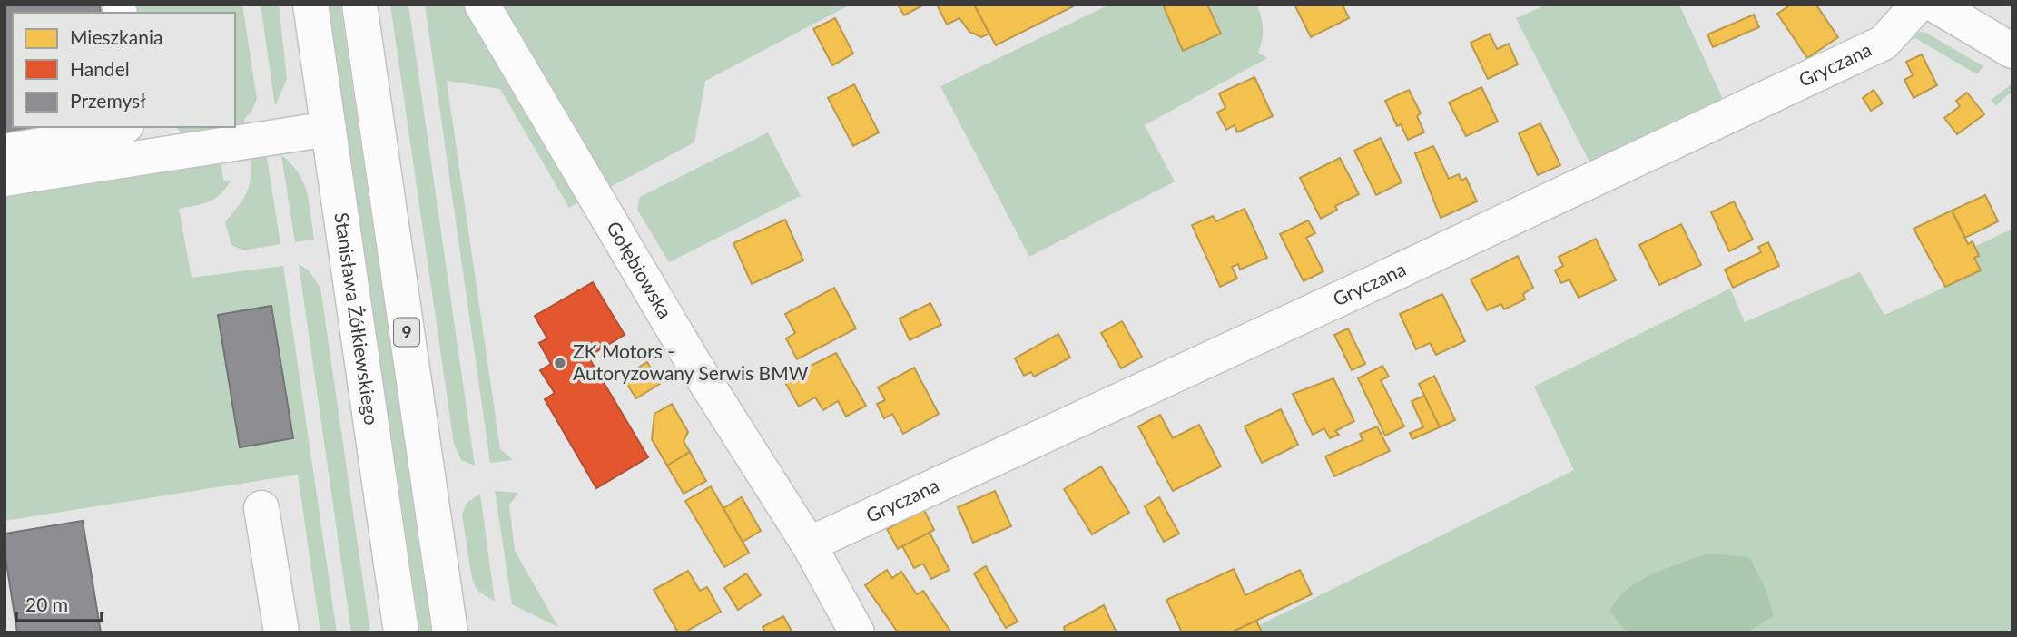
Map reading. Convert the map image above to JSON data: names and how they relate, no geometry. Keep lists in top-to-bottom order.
{
  "streets": {
    "street": [
      "Gryczana",
      "Gołębiowska",
      "Stanisława Żółkiewskiego",
      "9"
    ]
  },
  "crossings": [
    ["Gryczana", "Gołębiowska"]
  ],
  "places": ["ZK Motors - Autoryzowany Serwis BMW"],
  "legend": ["Mieszkania", "Handel", "Przemysł"],
  "scale_bar": "20 m"
}
